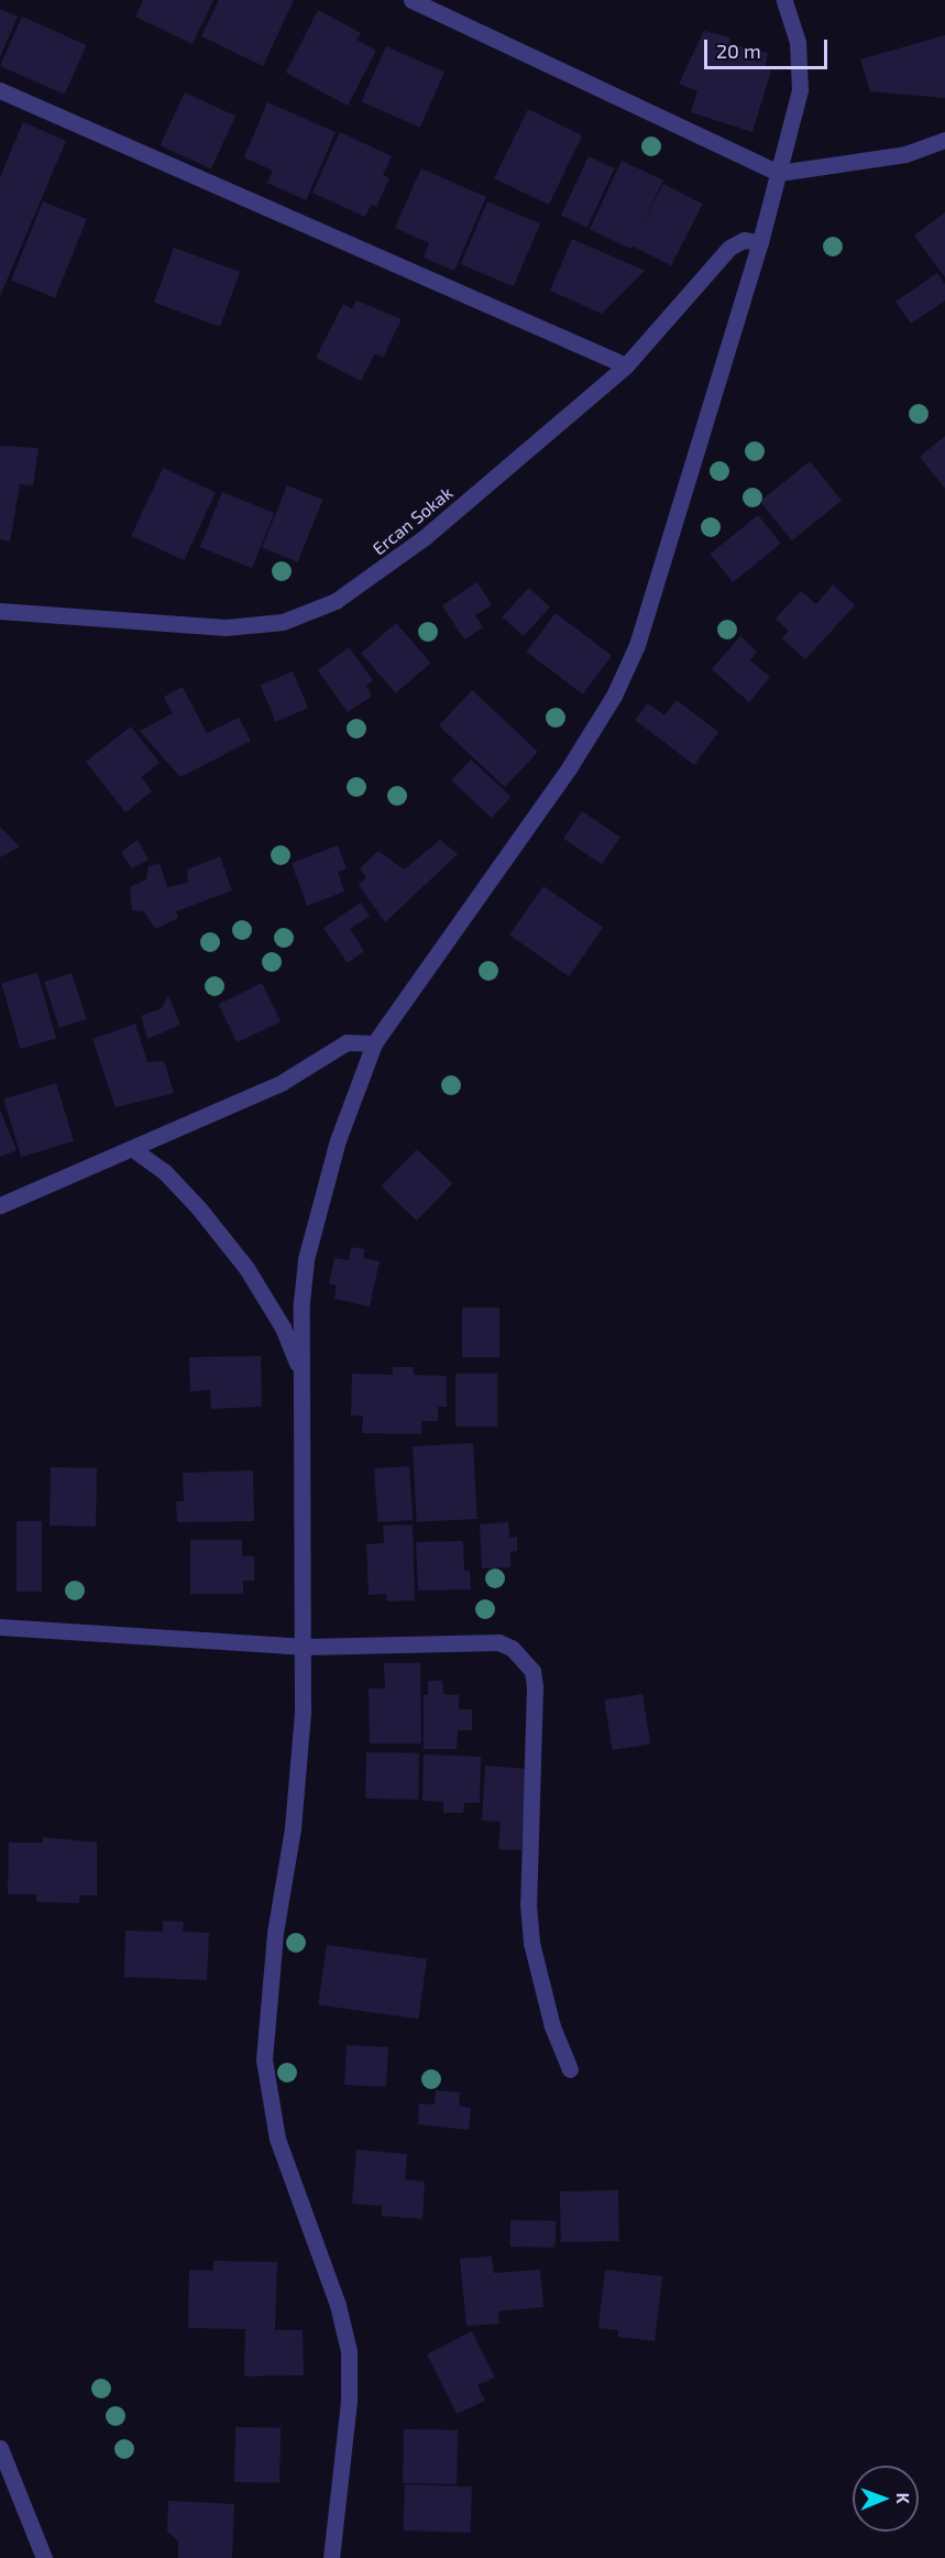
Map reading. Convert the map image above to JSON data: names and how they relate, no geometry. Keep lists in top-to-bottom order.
{
  "streets": {
    "street": ["Ercan Sokak"]
  },
  "scale_bar": "20 m",
  "north": "right"
}
